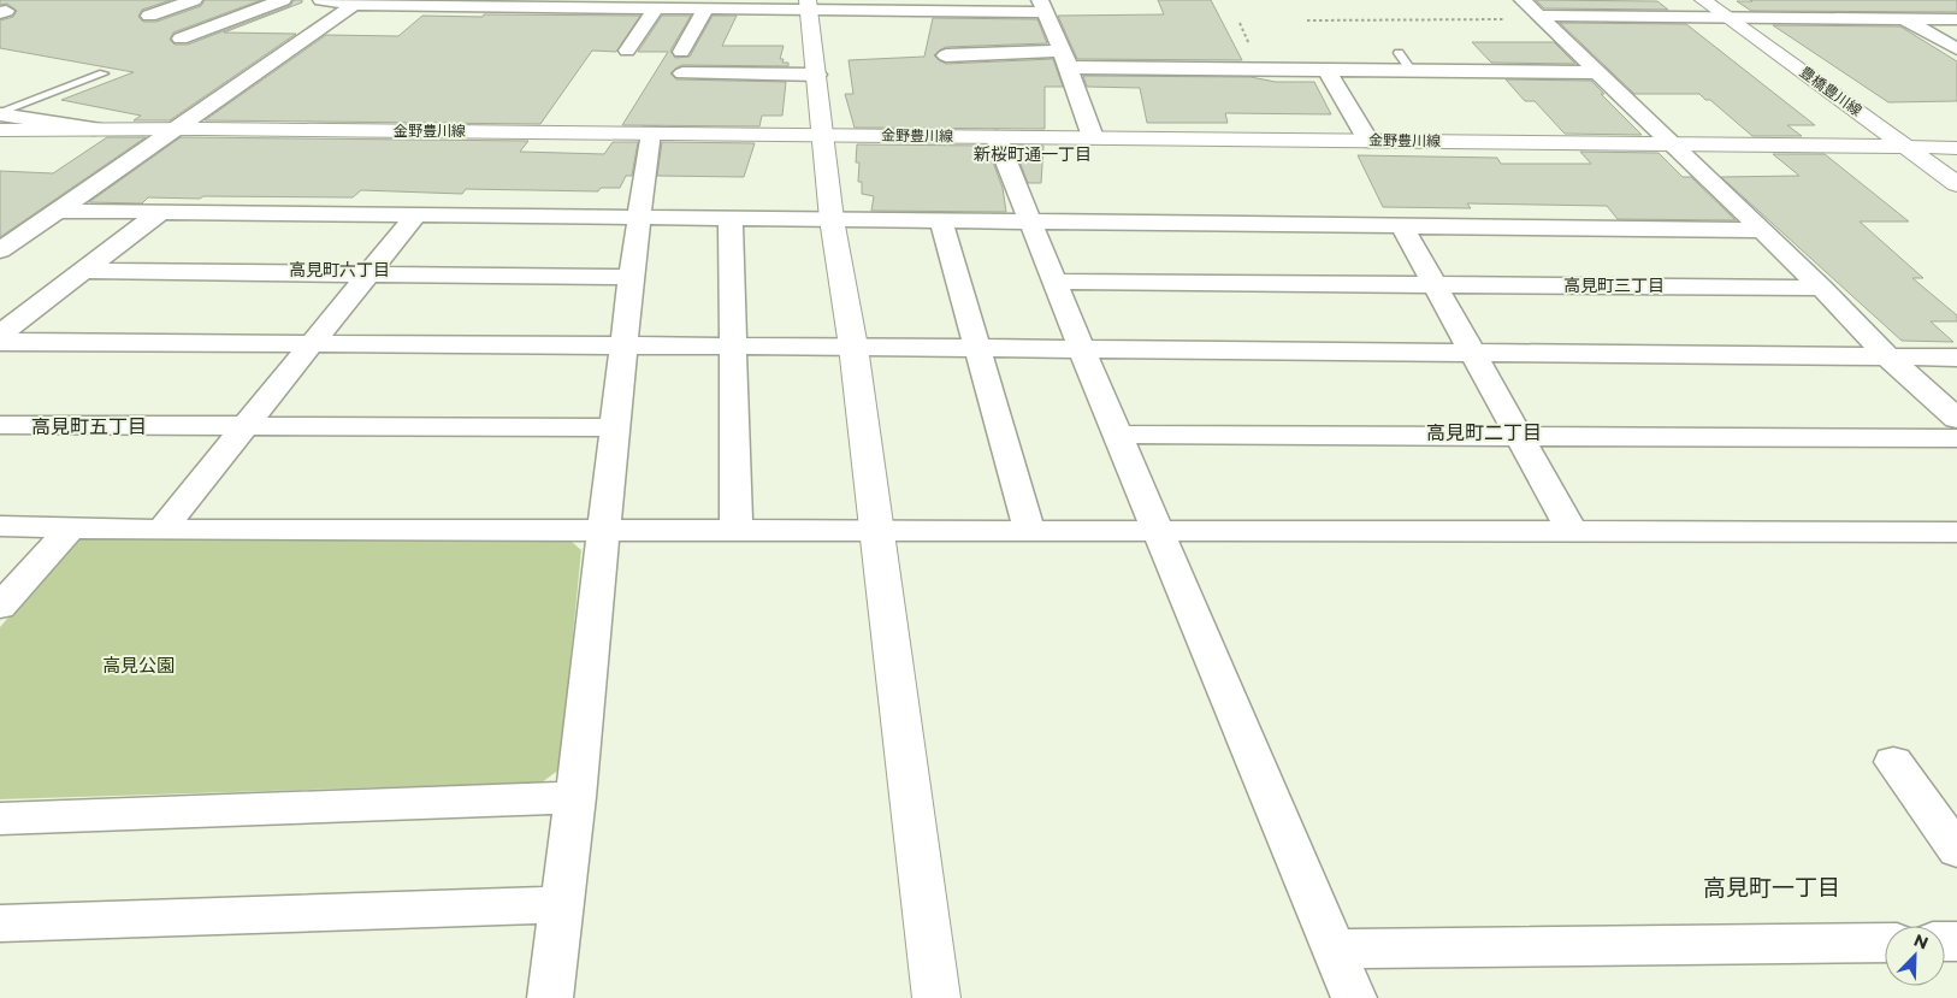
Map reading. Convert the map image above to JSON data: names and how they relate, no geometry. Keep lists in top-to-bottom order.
{
  "streets": {
    "main road": ["豊橋豊川線", "金野豊川線"]
  },
  "crossings": [
    ["豊橋豊川線", "金野豊川線"]
  ],
  "districts": [
    "新桜町通一丁目",
    "高見町六丁目",
    "高見町三丁目",
    "高見町五丁目",
    "高見町二丁目",
    "高見町一丁目"
  ],
  "parks": ["高見公園"],
  "north": "top right"
}
